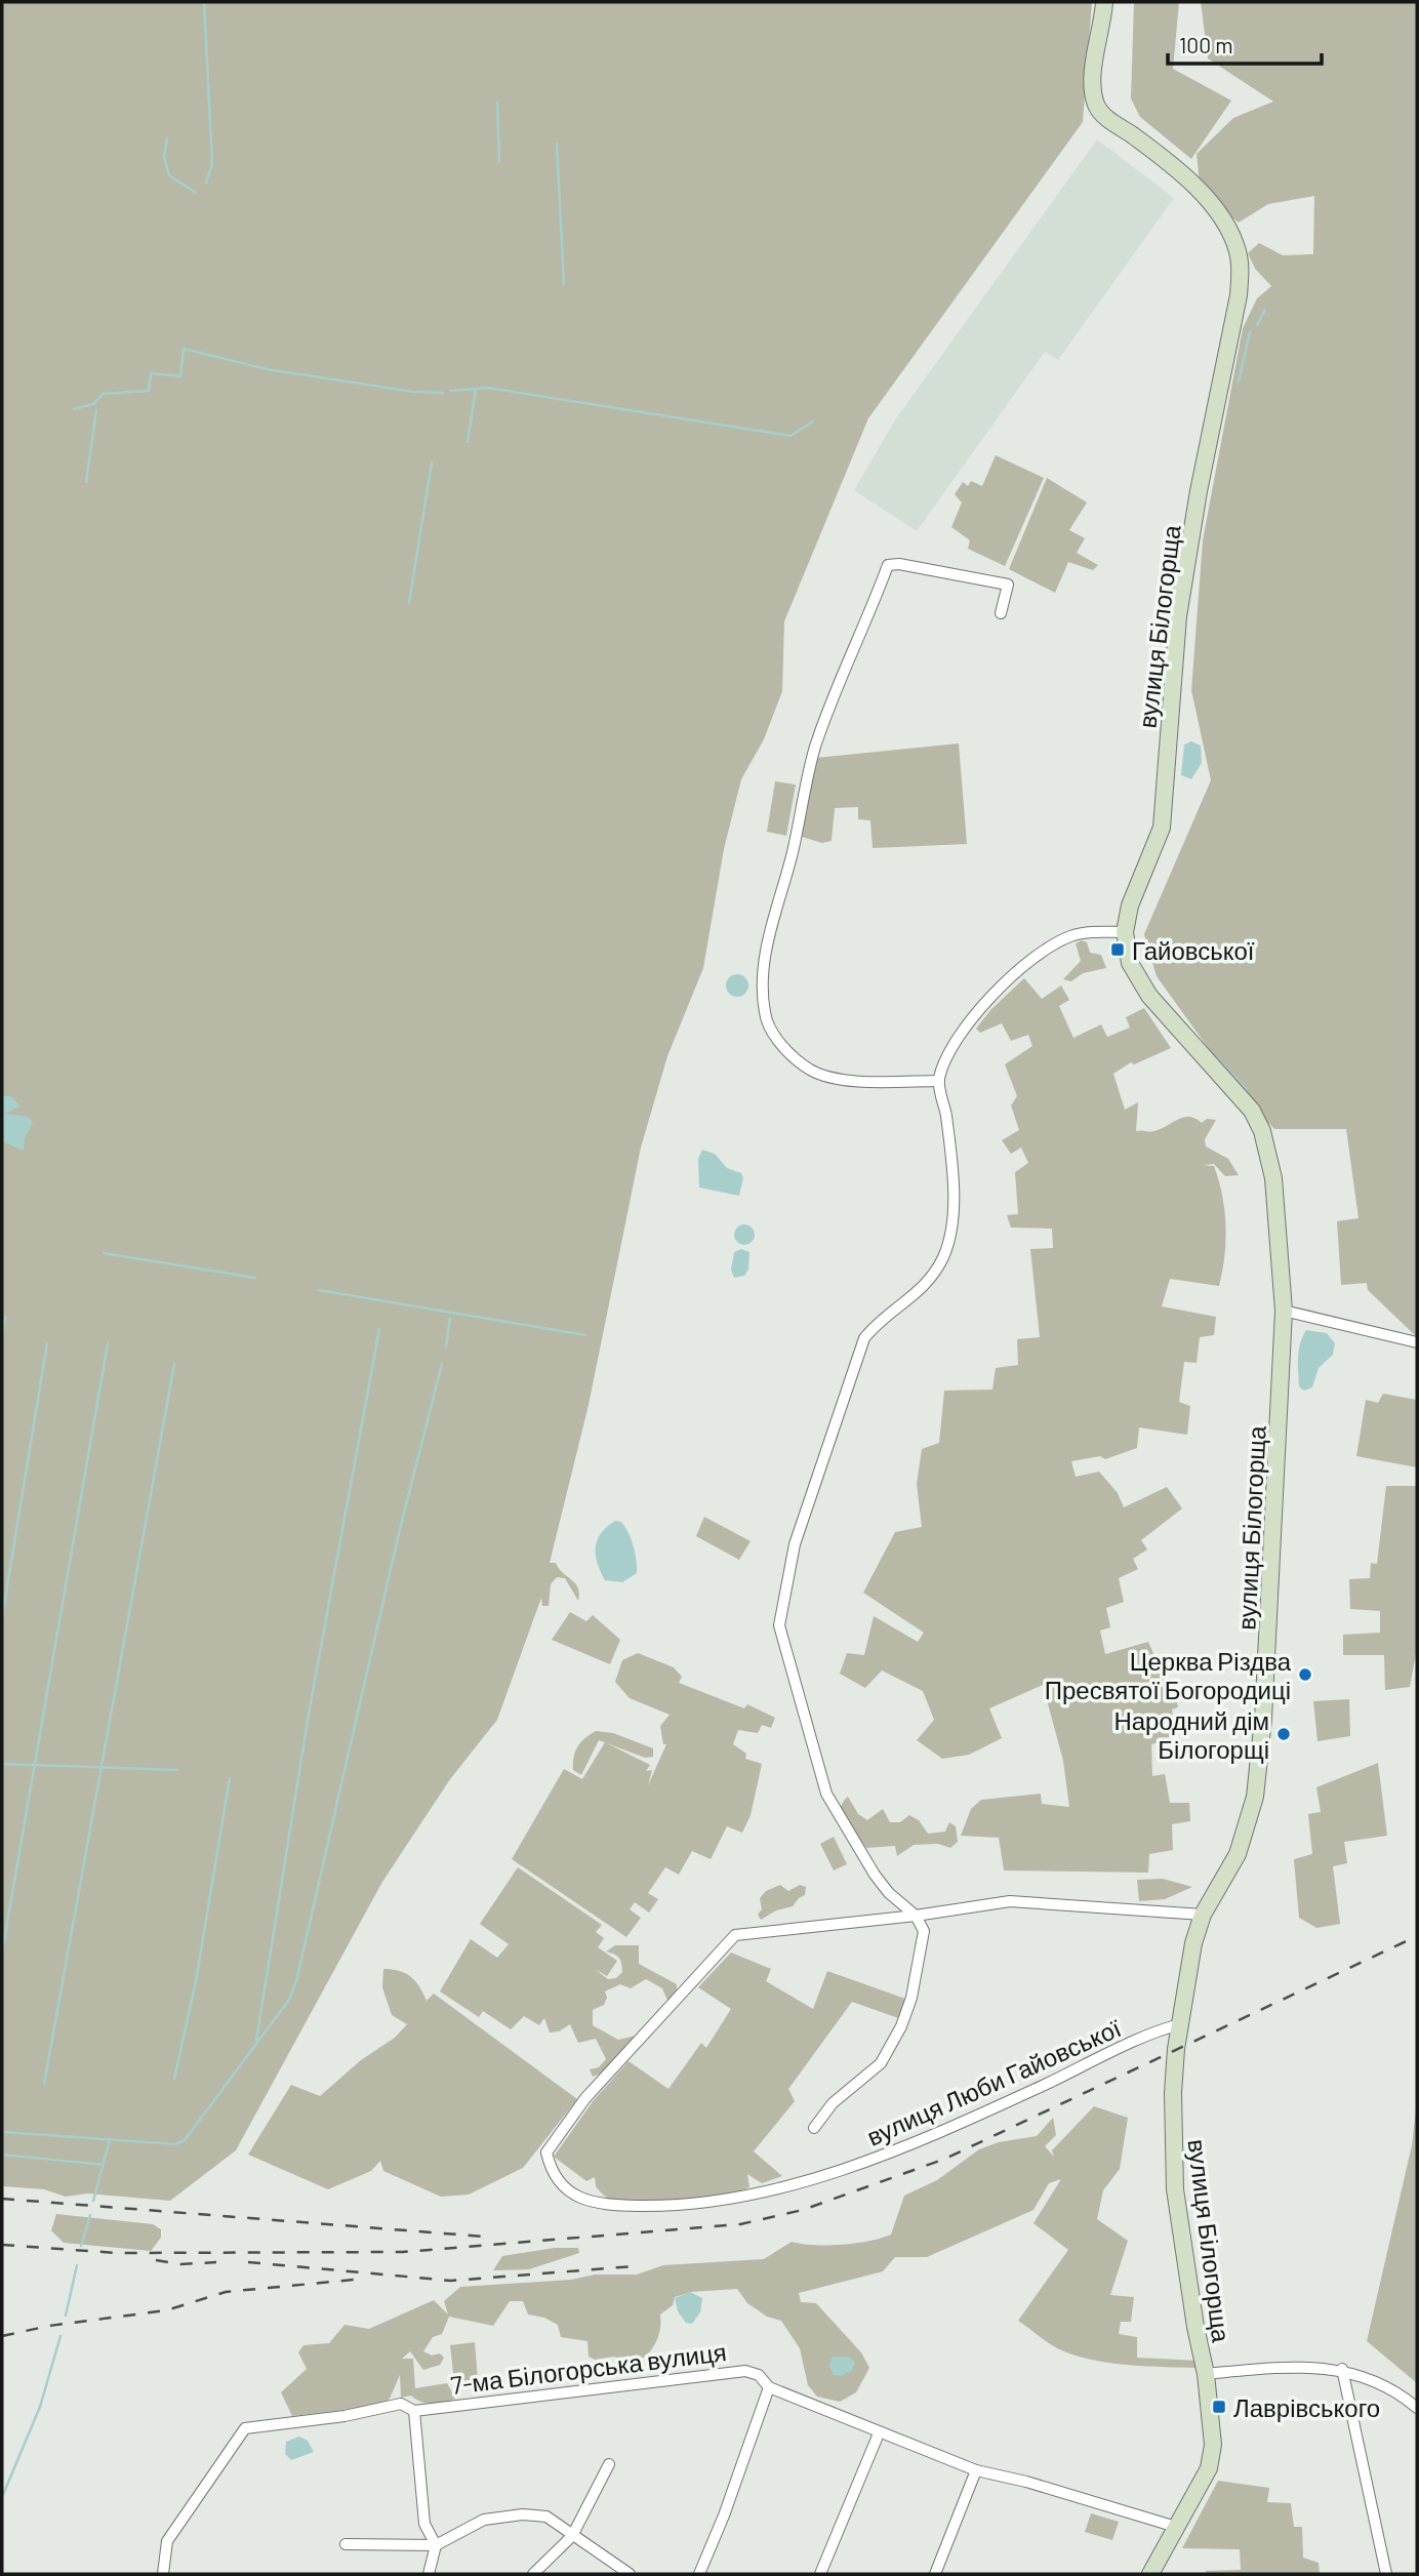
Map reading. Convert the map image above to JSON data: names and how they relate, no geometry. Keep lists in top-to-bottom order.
{
  "streets": {
    "street": ["вулиця Білогорща", "вулиця Люби Гайовської", "7-ма Білогорська вулиця"]
  },
  "crossings": [
    ["вулиця Білогорща", "вулиця Люби Гайовської"],
    ["вулиця Білогорща", "7-ма Білогорська вулиця"]
  ],
  "places": {
    "transit": ["Гайовської", "Лаврівського"],
    "other": ["Церква Різдва Пресвятої Богородиці", "Народний дім Білогорщі"]
  },
  "scale_bar": "100 m"
}
